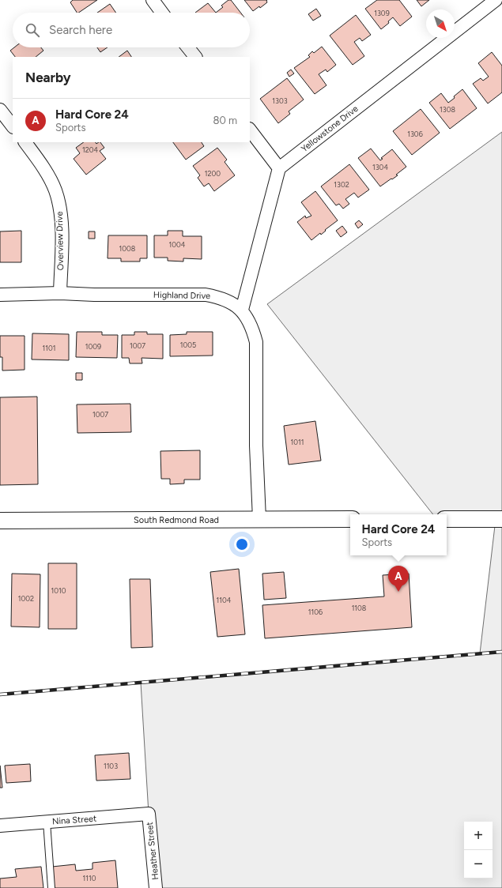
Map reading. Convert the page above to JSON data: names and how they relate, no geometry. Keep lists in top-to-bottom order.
{
  "streets": {
    "street": [
      "Yellowstone Drive",
      "Overview Drive",
      "Highland Drive",
      "South Redmond Road",
      "Nina Street",
      "Heather Street"
    ]
  },
  "crossings": [
    ["Overview Drive", "Highland Drive"],
    ["Highland Drive", "South Redmond Road"],
    ["Nina Street", "Heather Street"]
  ],
  "house_numbers": [
    "1309",
    "1303",
    "1308",
    "1306",
    "1204",
    "1304",
    "1200",
    "1302",
    "1004",
    "1008",
    "1005",
    "1007",
    "1009",
    "1101",
    "1007",
    "1011",
    "1010",
    "1002",
    "1104",
    "1108",
    "1106",
    "1103",
    "1110"
  ],
  "north": "bottom right",
  "page": {
    "search": "Search here",
    "heading": "Nearby",
    "list": [
      {
        "mark": "A",
        "name": "Hard Core 24",
        "note": "Sports",
        "value": "80 m"
      }
    ],
    "popup": ["Hard Core 24", "Sports"],
    "pins": "A",
    "map_buttons": ["+", "−"]
  }
}
